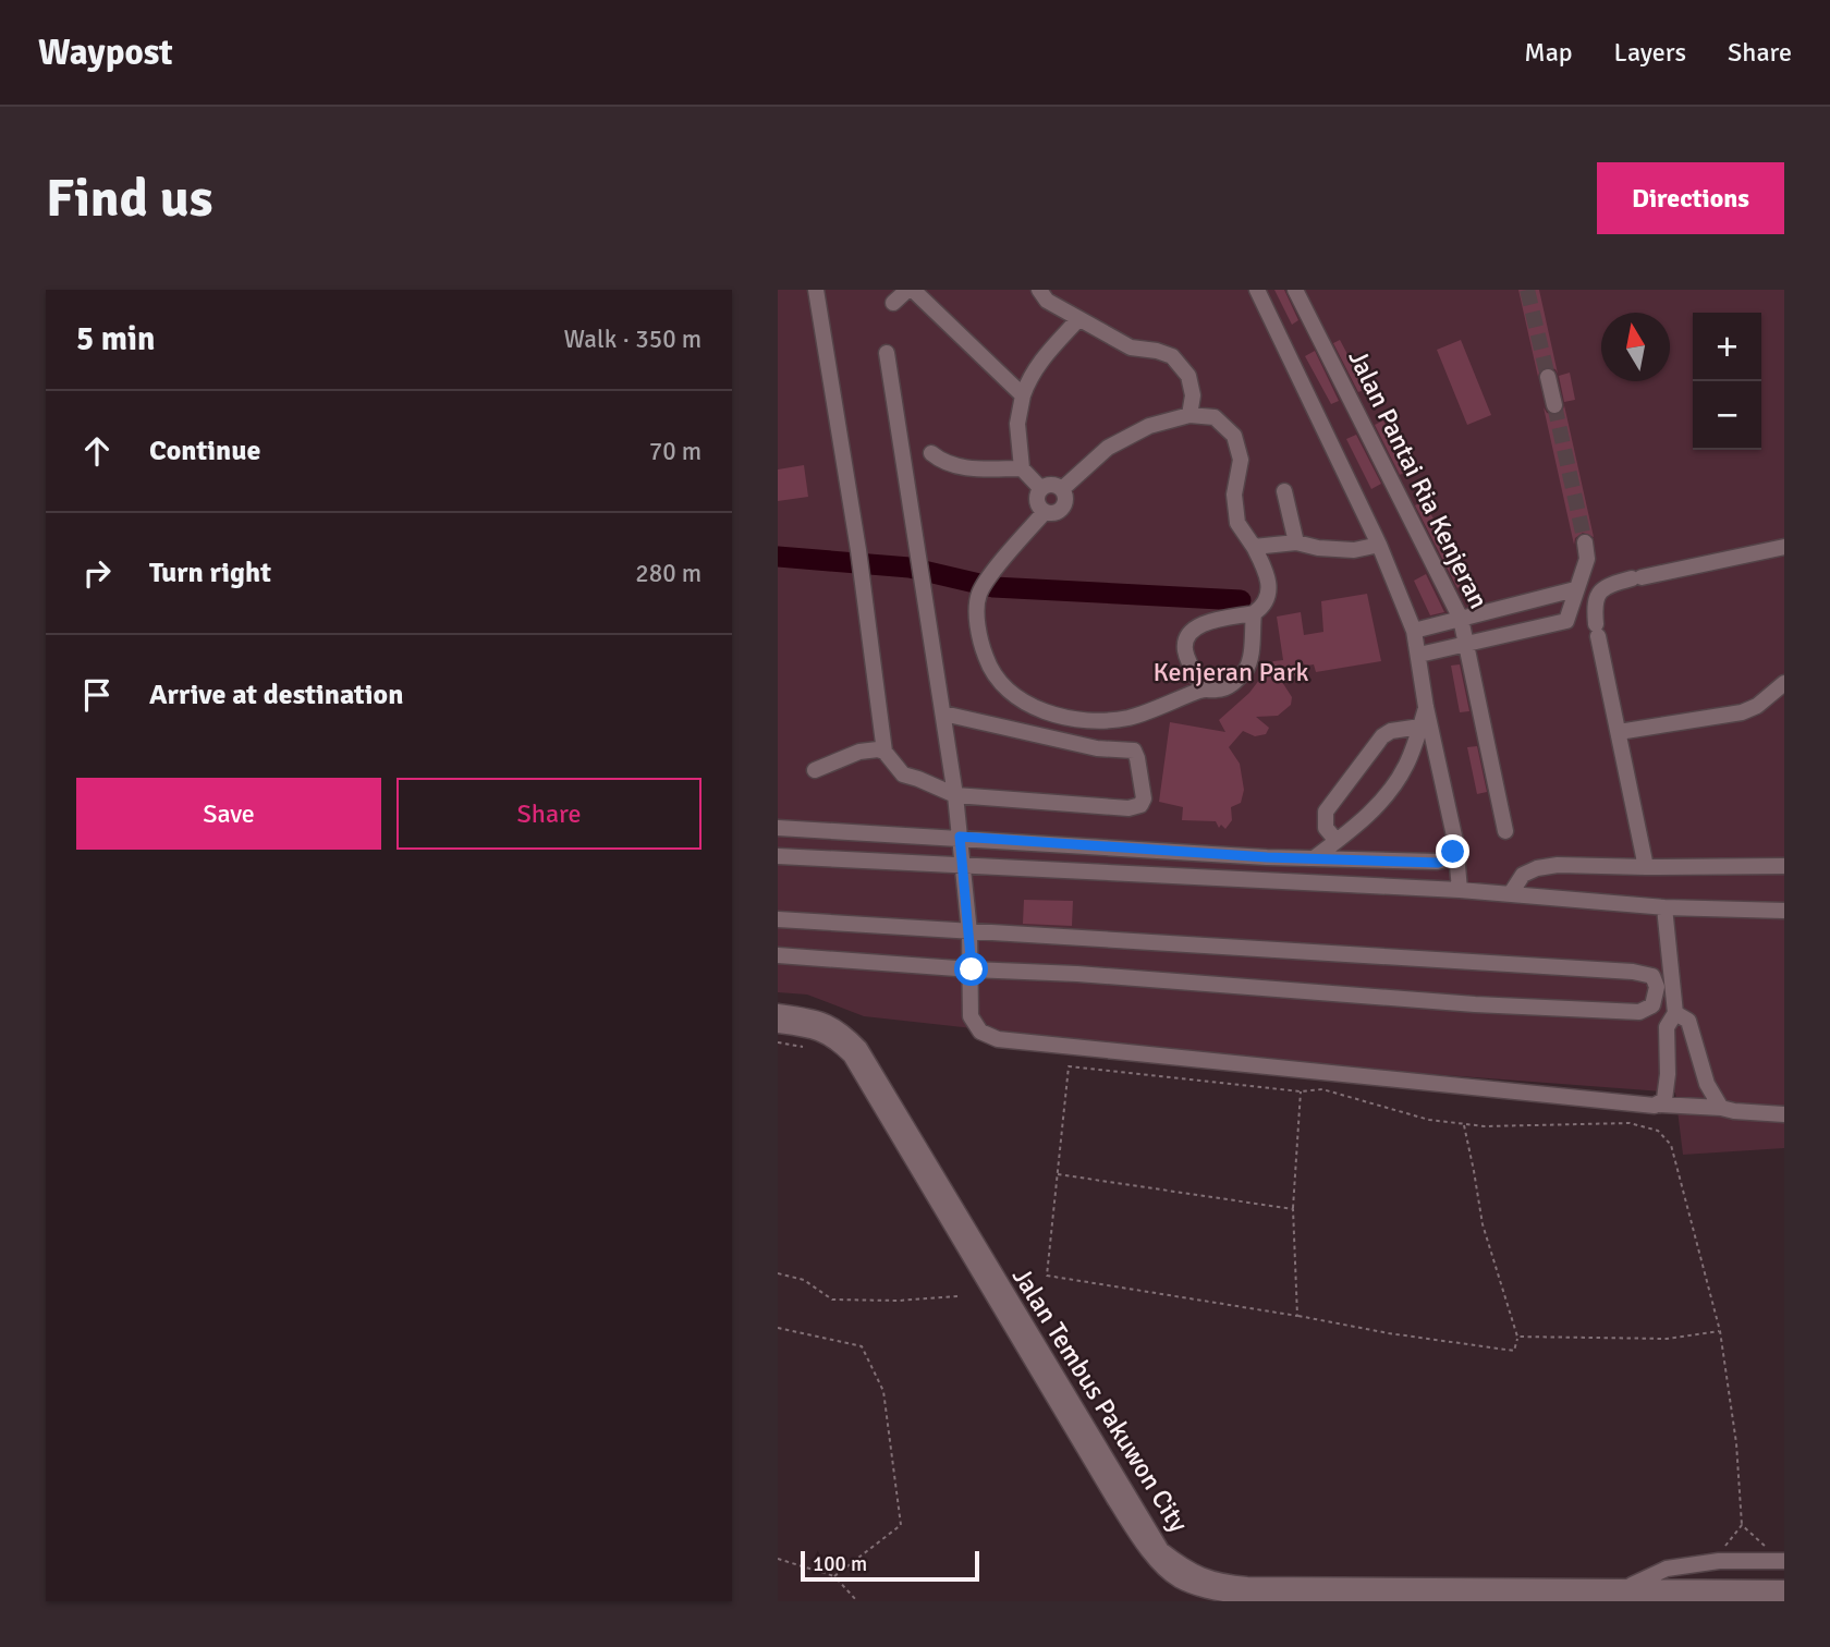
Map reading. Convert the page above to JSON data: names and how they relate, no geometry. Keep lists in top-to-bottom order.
{
  "streets": {
    "street": ["Jalan Pantai Ria Kenjeran", "Jalan Tembus Pakuwon City"]
  },
  "parks": ["Kenjeran Park"],
  "scale_bar": "100 m",
  "north": "top",
  "page": {
    "header": "Waypost",
    "nav": ["Map", "Layers", "Share"],
    "buttons": [
      "Directions",
      ["Save", "Share"]
    ],
    "title": "Find us",
    "heading": ["5 min", "Walk · 350 m"],
    "map_buttons": ["+", "−"],
    "list": [
      ["Continue", "70 m"],
      ["Turn right", "280 m"],
      "Arrive at destination"
    ],
    "scale": "100 m"
  }
}
